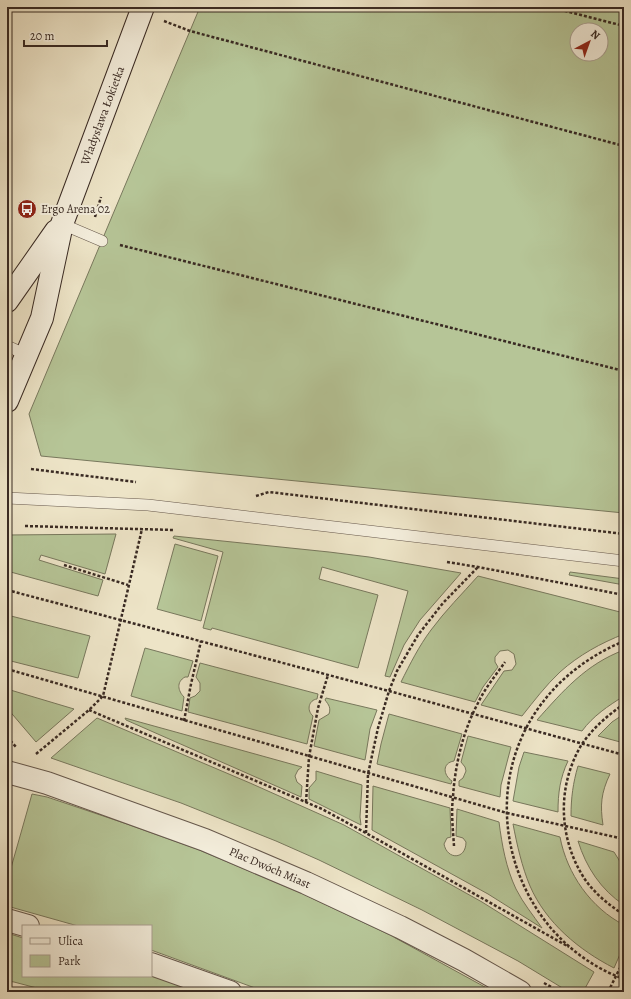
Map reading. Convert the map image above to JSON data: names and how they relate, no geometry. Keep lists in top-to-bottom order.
{
  "streets": {
    "street": ["Władysława Łokietka", "Plac Dwóch Miast"]
  },
  "places": {
    "bus stop": ["Ergo Arena 02"]
  },
  "legend": ["Ulica", "Park"],
  "scale_bar": "20 m",
  "north": "top right"
}
